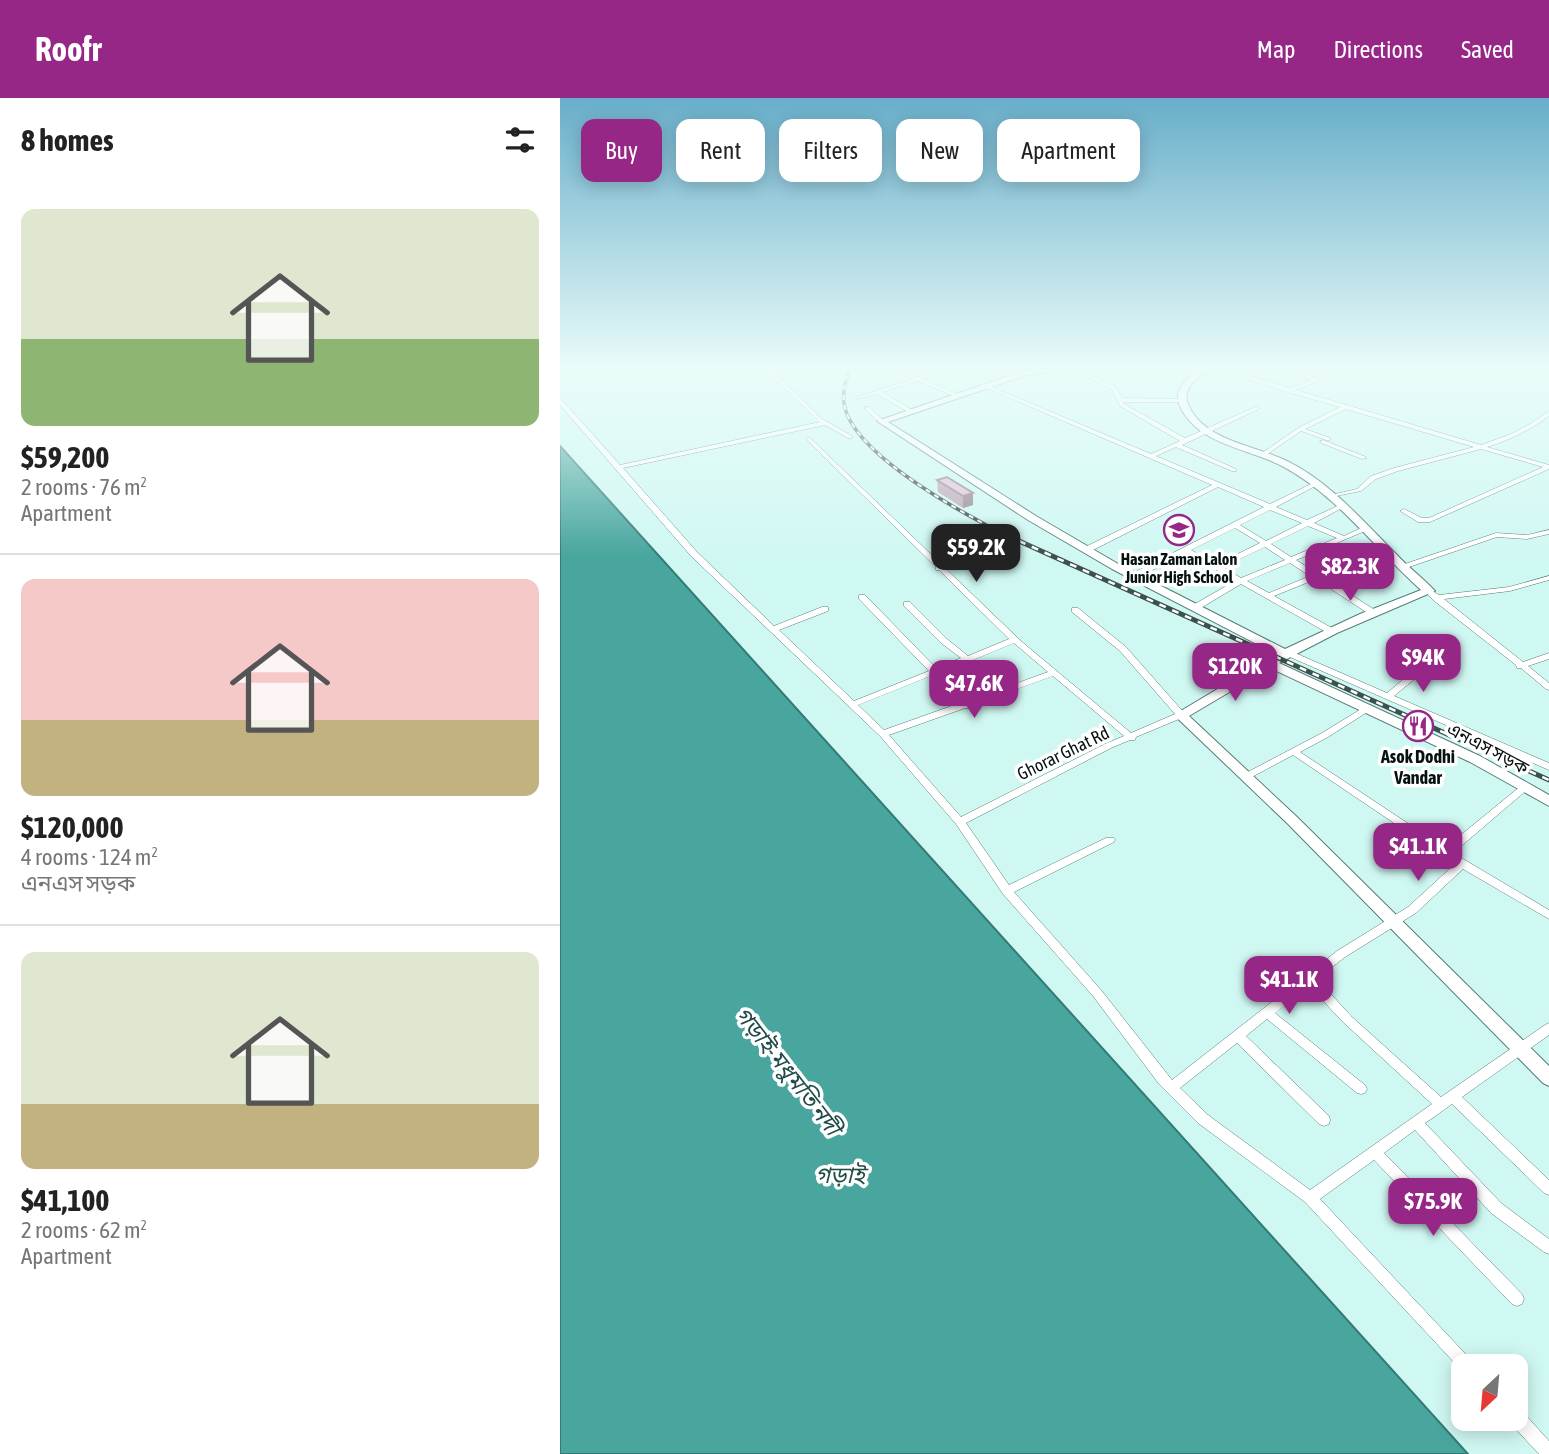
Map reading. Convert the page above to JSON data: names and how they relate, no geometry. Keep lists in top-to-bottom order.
{
  "streets": {
    "street": ["এনএস সড়ক", "Ghorar Ghat Rd"]
  },
  "water": ["গড়াই-মধুমতি নদী", "গড়াই"],
  "places": {
    "school or university": ["Hasan Zaman Lalon Junior High School"],
    "restaurant": ["Asok Dodhi Vandar"]
  },
  "north": "bottom left",
  "page": {
    "header": "Roofr",
    "nav": ["Map", "Directions", "Saved"],
    "heading": "8 homes",
    "chip": [
      "Buy",
      "Rent",
      "Filters",
      "New",
      "Apartment"
    ],
    "list": [
      {
        "name": "$59,200",
        "note": "2 rooms · 76 m² · Apartment"
      },
      {
        "name": "$120,000",
        "note": "4 rooms · 124 m² · এনএস সড়ক"
      },
      {
        "name": "$41,100",
        "note": "2 rooms · 62 m² · Apartment"
      }
    ],
    "price": [
      "$59.2K",
      "$82.3K",
      "$94K",
      "$120K",
      "$47.6K",
      "$41.1K",
      "$41.1K",
      "$75.9K"
    ]
  }
}
